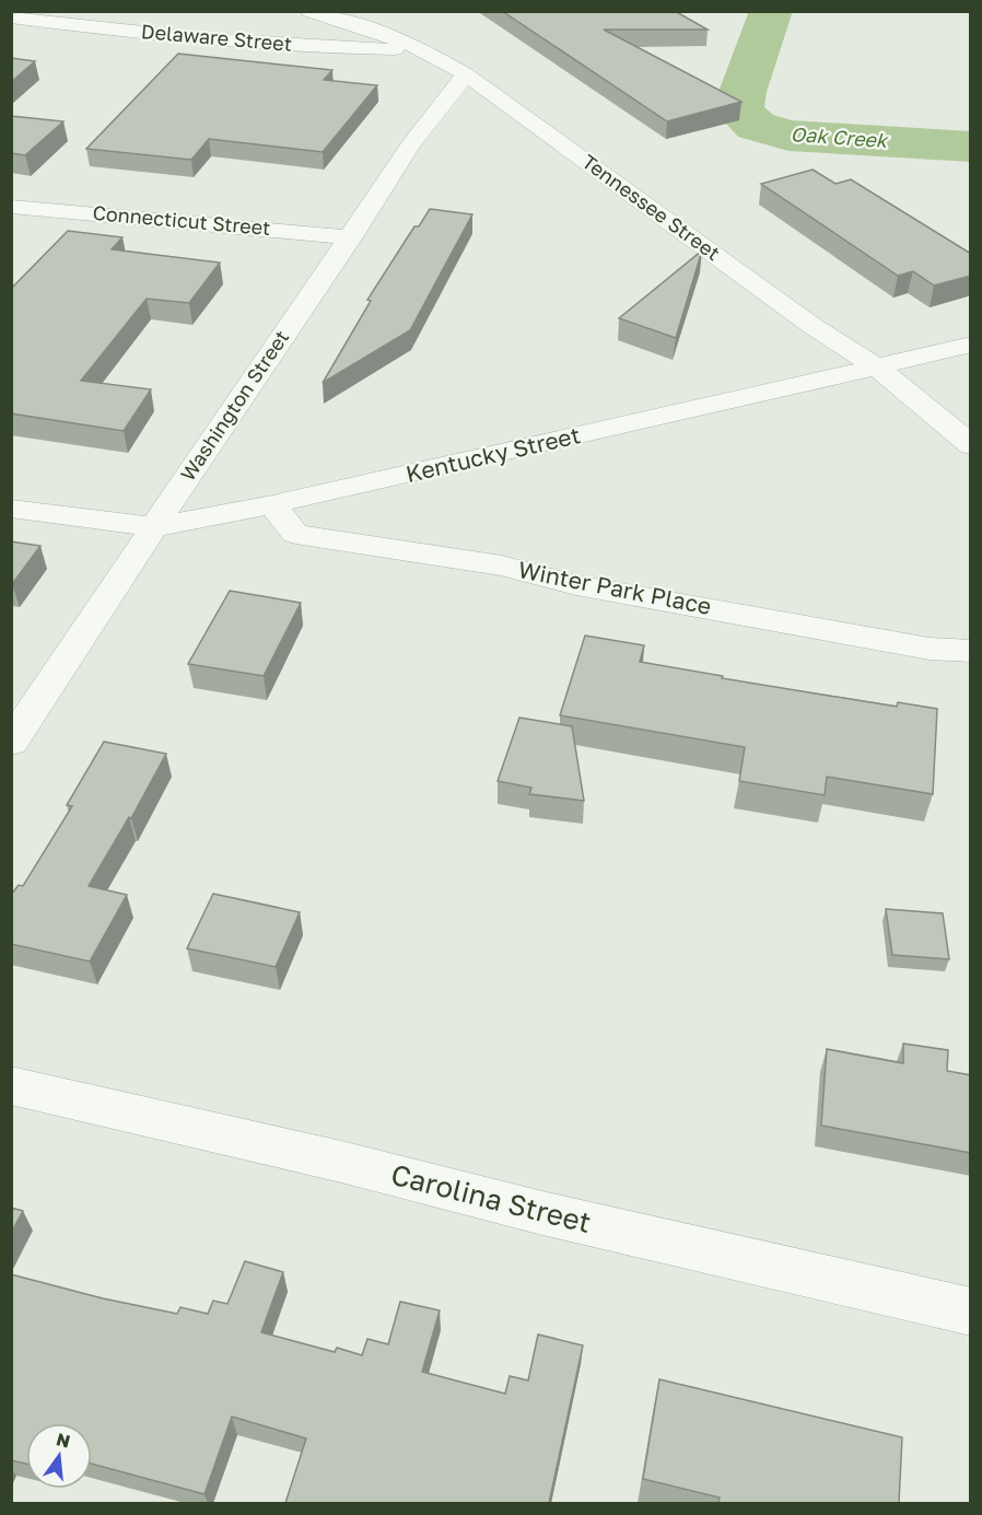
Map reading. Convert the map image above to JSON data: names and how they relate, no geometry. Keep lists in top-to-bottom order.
{
  "streets": {
    "street": [
      "Delaware Street",
      "Tennessee Street",
      "Connecticut Street",
      "Washington Street",
      "Kentucky Street",
      "Winter Park Place",
      "Carolina Street"
    ]
  },
  "crossings": [
    ["Delaware Street", "Tennessee Street"],
    ["Tennessee Street", "Washington Street"],
    ["Tennessee Street", "Kentucky Street"],
    ["Connecticut Street", "Washington Street"],
    ["Washington Street", "Kentucky Street"],
    ["Kentucky Street", "Winter Park Place"]
  ],
  "water": ["Oak Creek"],
  "north": "top"
}
